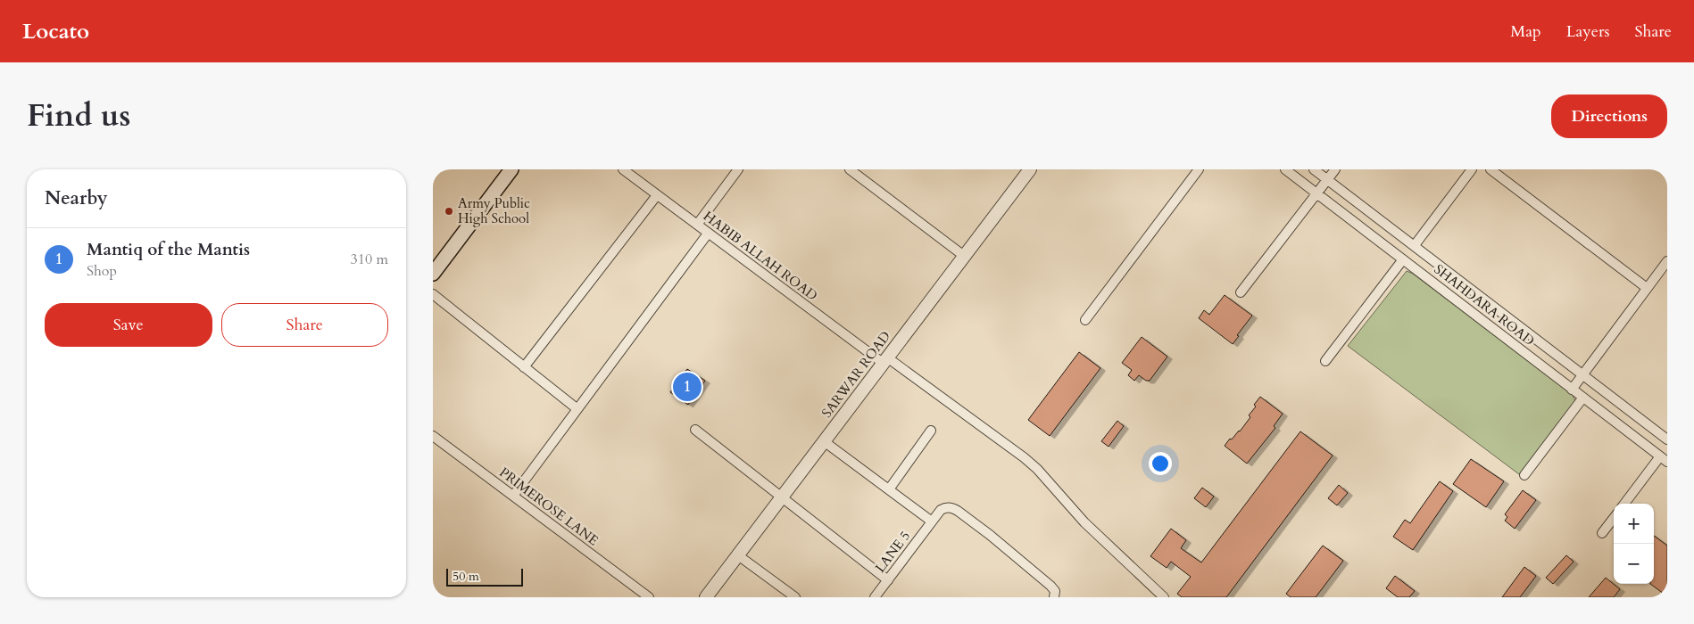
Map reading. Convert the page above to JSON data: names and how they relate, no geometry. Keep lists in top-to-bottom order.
{
  "streets": {
    "street": [
      "HABIB ALLAH ROAD",
      "SHAHDARA ROAD",
      "SARWAR ROAD",
      "PRIMEROSE LANE",
      "LANE 5"
    ]
  },
  "crossings": [
    ["HABIB ALLAH ROAD", "SARWAR ROAD"]
  ],
  "places": ["Army Public High School"],
  "scale_bar": "50 m",
  "page": {
    "header": "Locato",
    "nav": ["Map", "Layers", "Share"],
    "title": "Find us",
    "buttons": [
      "Directions",
      ["Save", "Share"]
    ],
    "heading": "Nearby",
    "list": [
      {
        "mark": "1",
        "name": "Mantiq of the Mantis",
        "note": "Shop",
        "value": "310 m"
      }
    ],
    "pins": "1",
    "map_buttons": ["+", "−"],
    "scale": "50 m"
  }
}
